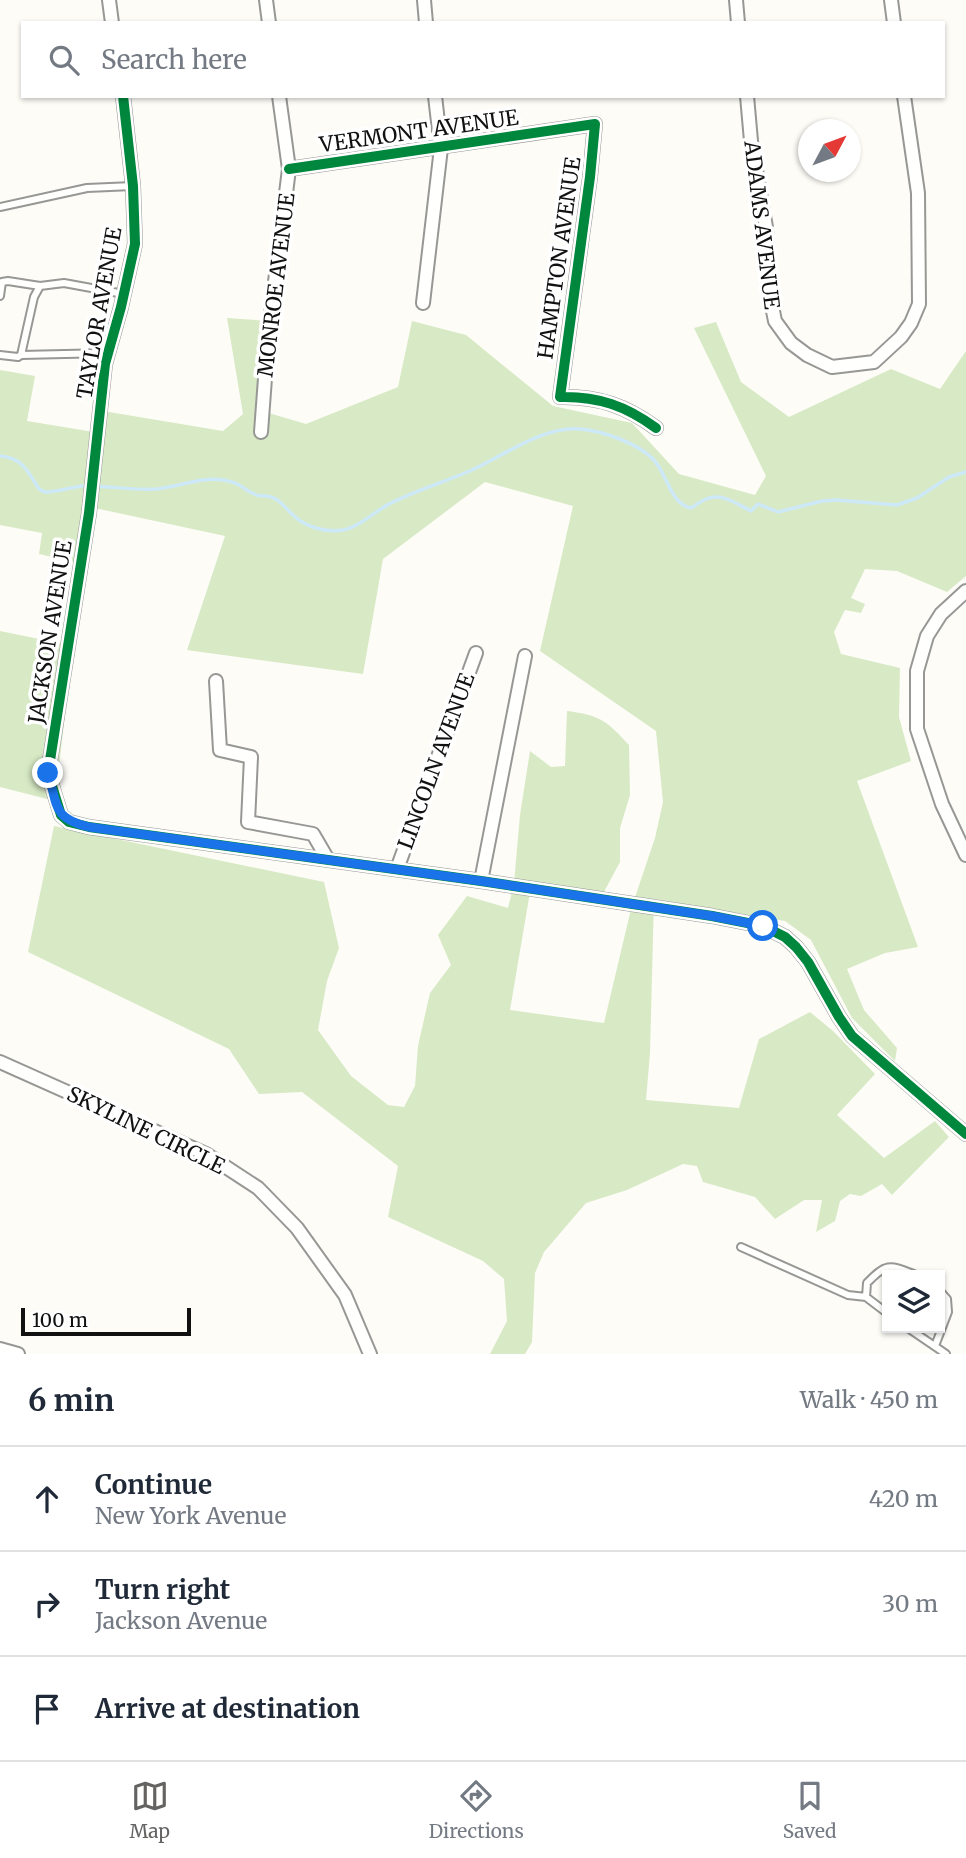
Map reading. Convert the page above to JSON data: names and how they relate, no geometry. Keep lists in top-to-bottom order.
{
  "streets": {
    "street": [
      "VERMONT AVENUE",
      "ADAMS AVENUE",
      "HAMPTON AVENUE",
      "MONROE AVENUE",
      "TAYLOR AVENUE",
      "JACKSON AVENUE",
      "LINCOLN AVENUE",
      "SKYLINE CIRCLE"
    ]
  },
  "crossings": [
    ["VERMONT AVENUE", "HAMPTON AVENUE"],
    ["VERMONT AVENUE", "MONROE AVENUE"],
    ["TAYLOR AVENUE", "JACKSON AVENUE"]
  ],
  "scale_bar": "100 m",
  "north": "top right",
  "page": {
    "search": "Search here",
    "scale": "100 m",
    "heading": ["6 min", "Walk · 450 m"],
    "list": [
      ["Continue", "New York Avenue", "420 m"],
      ["Turn right", "Jackson Avenue", "30 m"],
      "Arrive at destination"
    ],
    "nav": ["Map", "Directions", "Saved"]
  }
}
